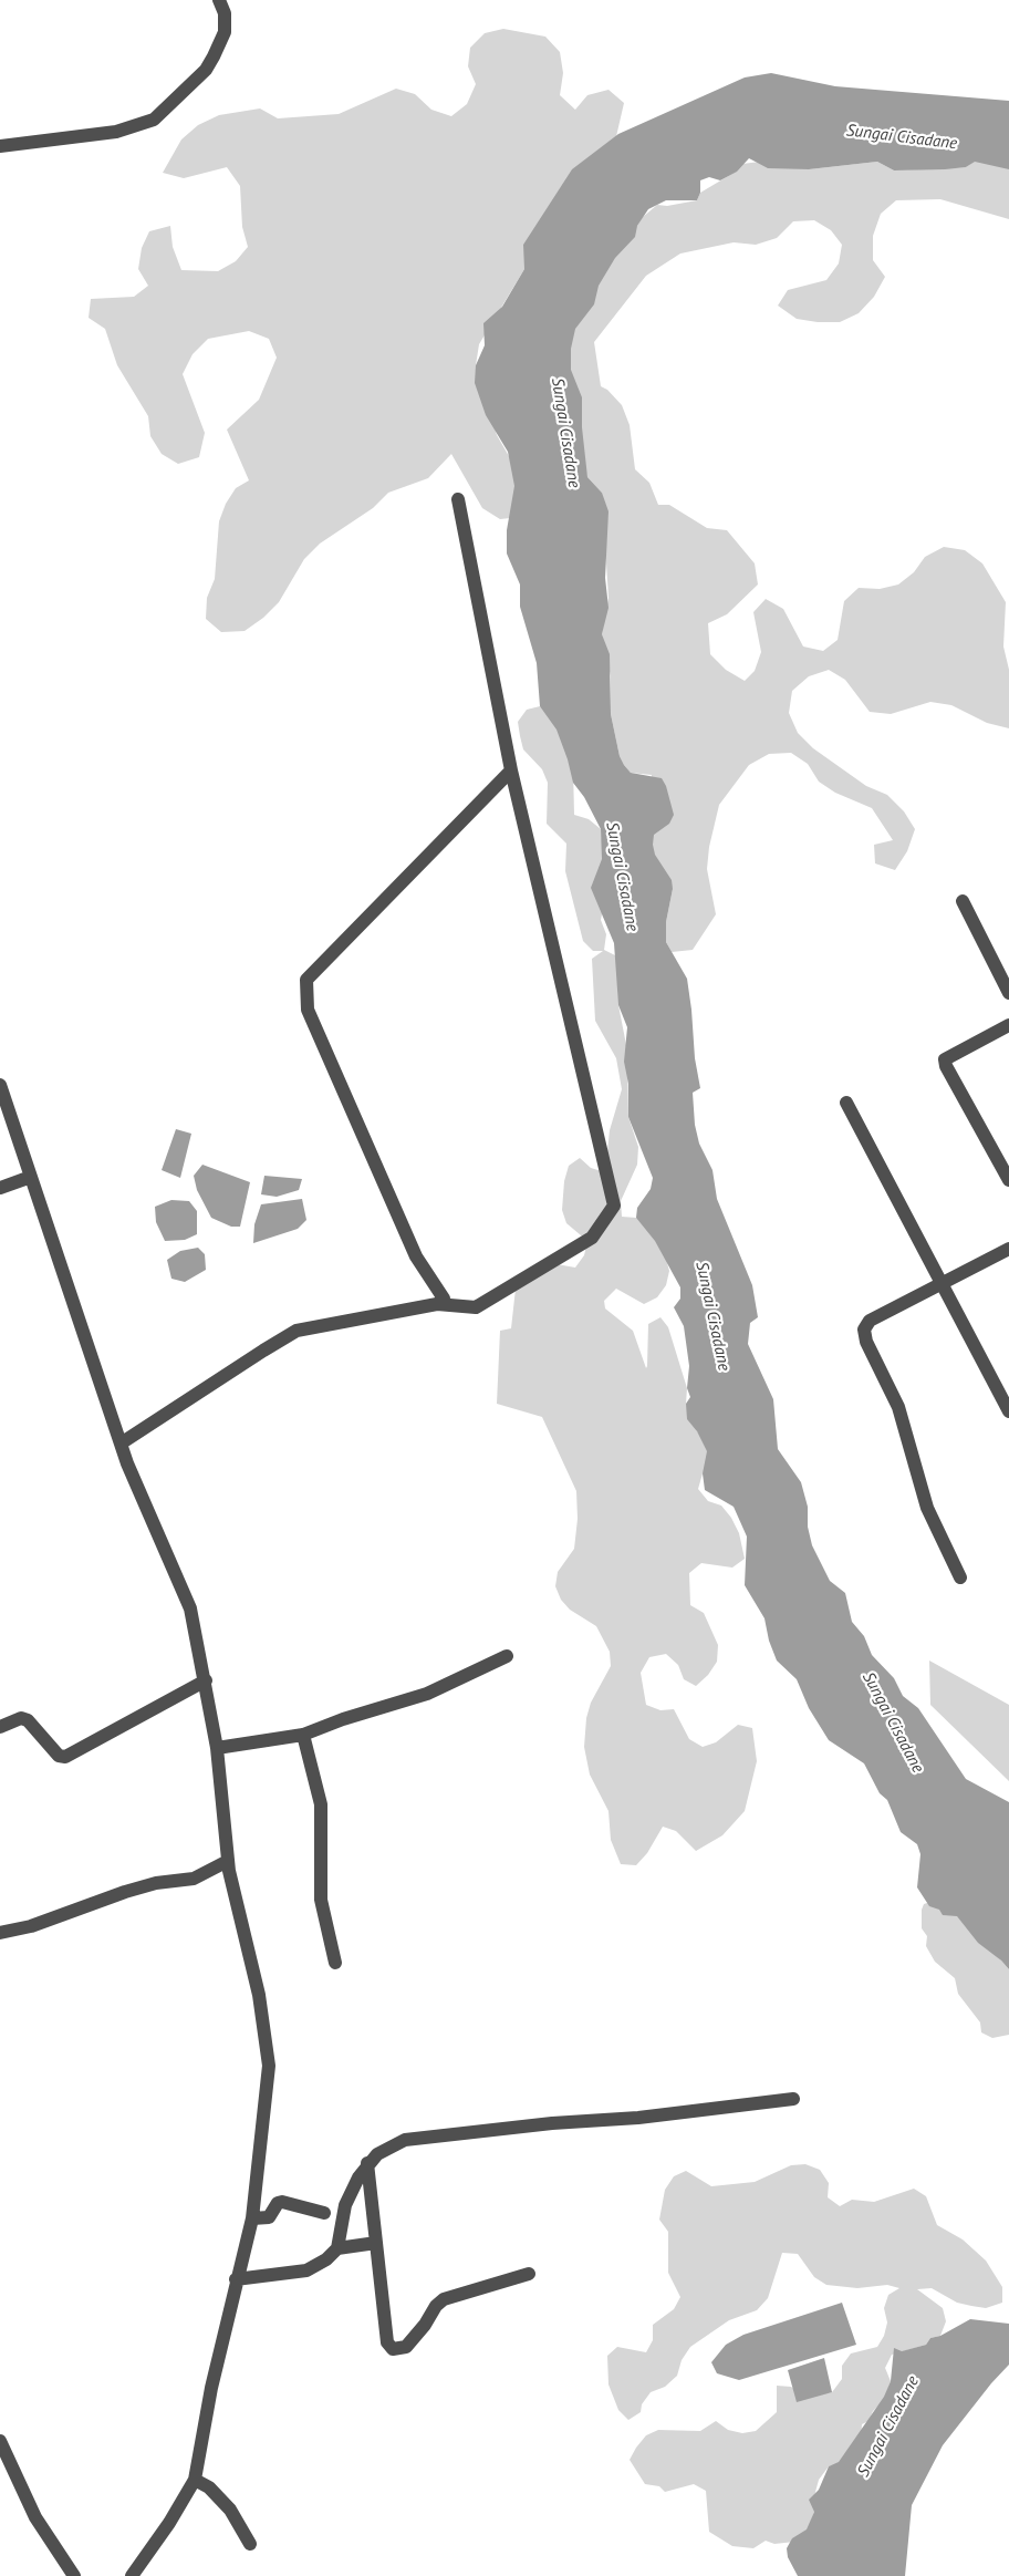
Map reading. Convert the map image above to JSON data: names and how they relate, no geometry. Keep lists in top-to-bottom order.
{
  "water": ["Sungai Cisadane"]
}
